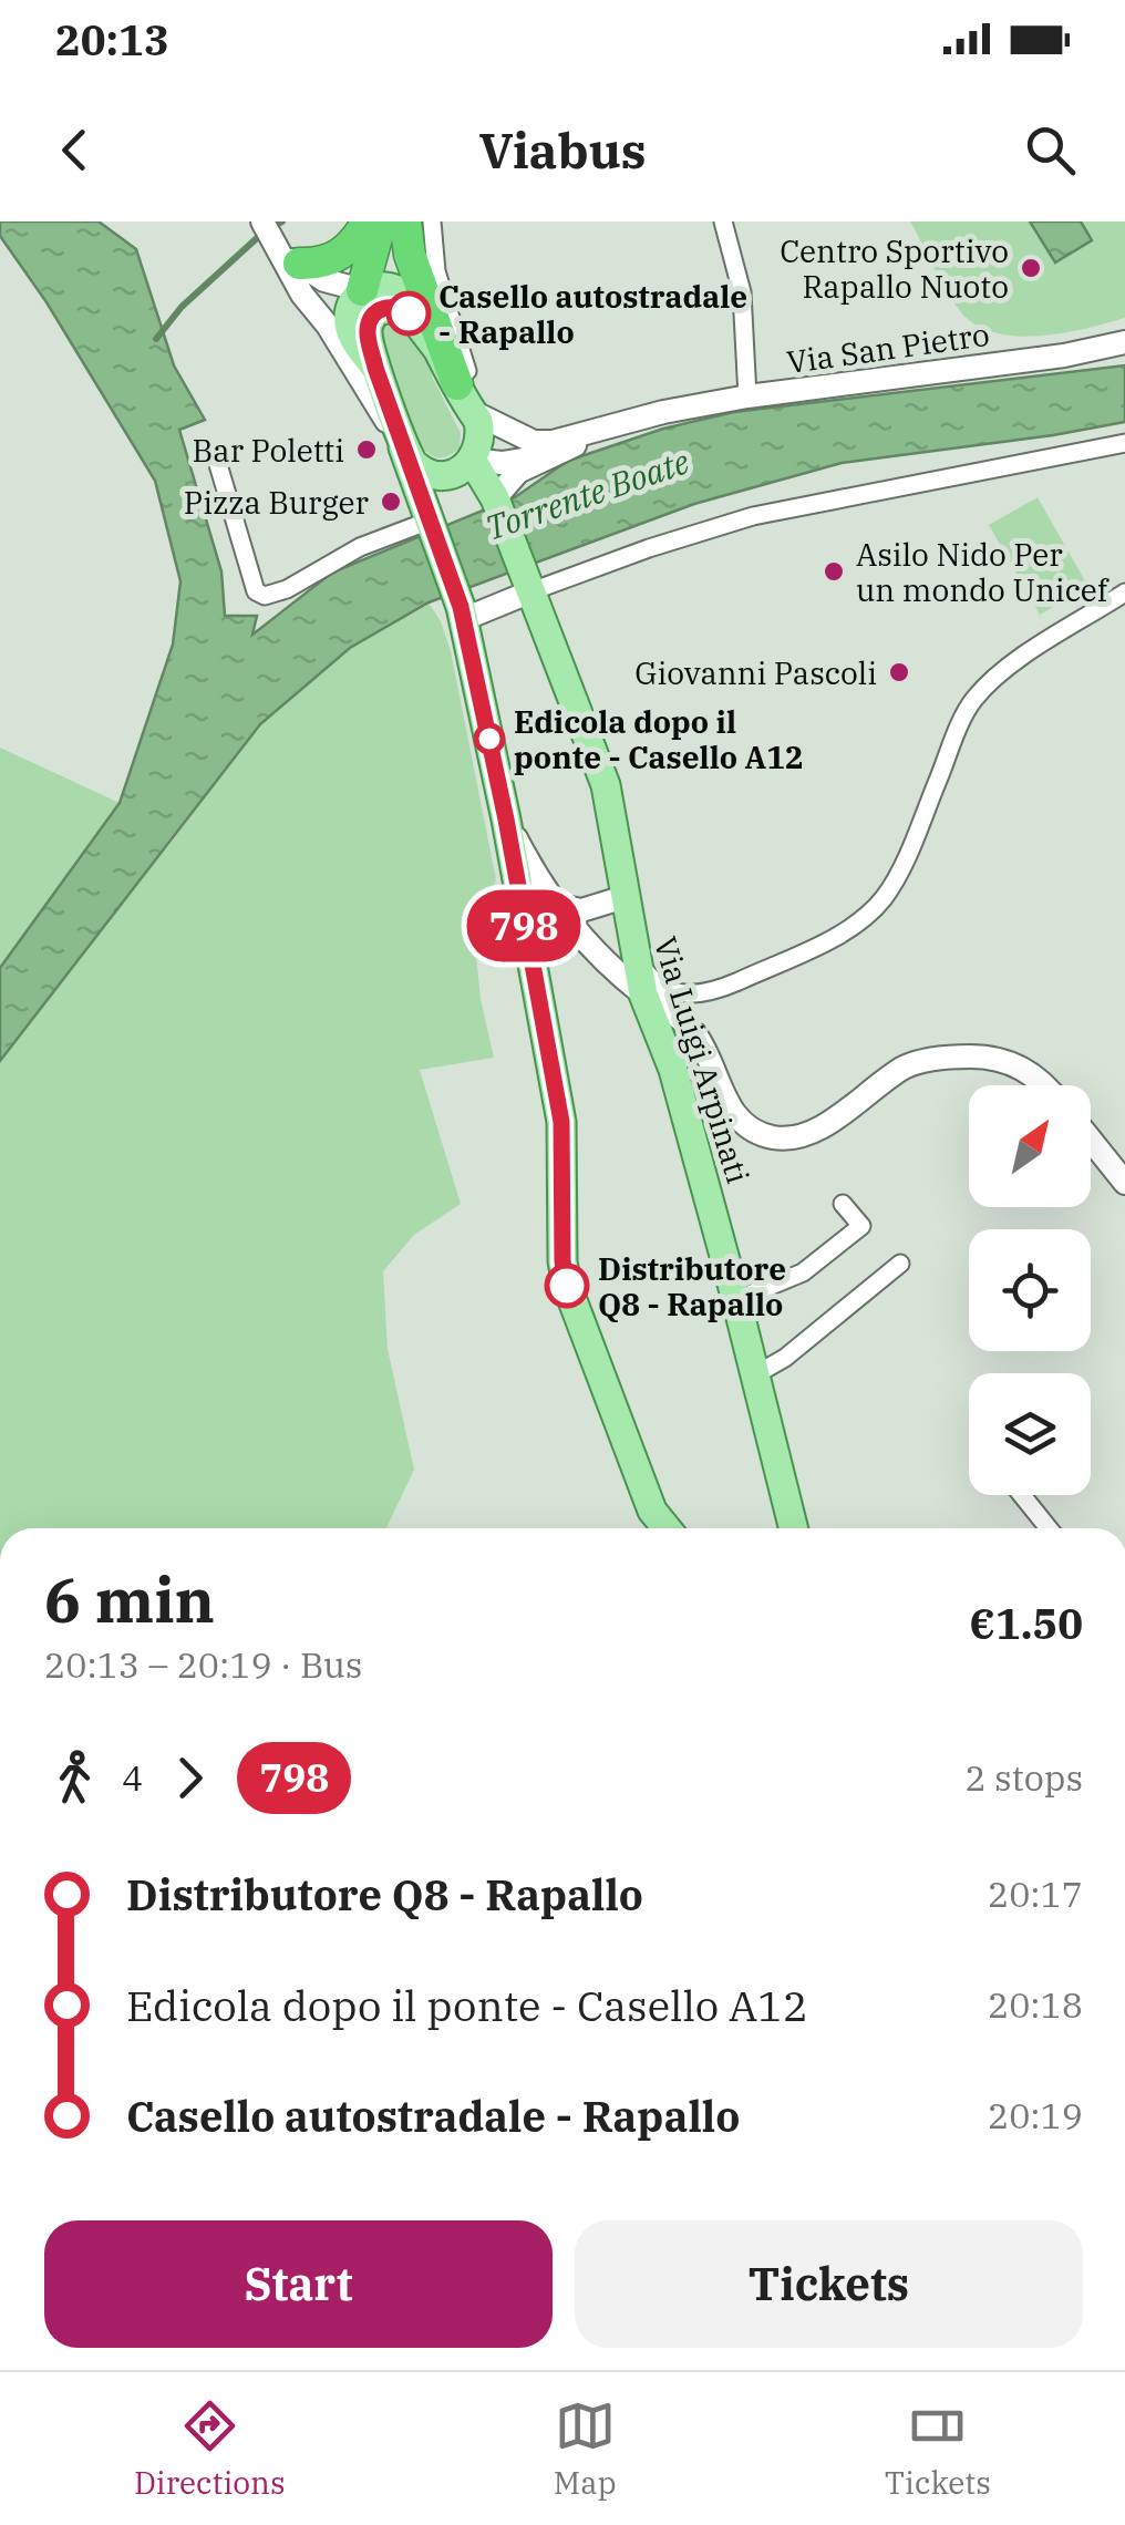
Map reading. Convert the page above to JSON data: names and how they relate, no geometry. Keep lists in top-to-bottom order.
{
  "streets": {
    "main road": ["Via Luigi Arpinati"],
    "street": ["Via San Pietro"]
  },
  "water": ["Torrente Boate"],
  "places": [
    "Centro Sportivo Rapallo Nuoto",
    "Casello autostradale - Rapallo",
    "Bar Poletti",
    "Pizza Burger",
    "Asilo Nido Per un mondo Unicef",
    "Giovanni Pascoli",
    "Edicola dopo il ponte - Casello A12",
    "Distributore Q8 - Rapallo"
  ],
  "lines": ["bus line 798"],
  "north": "top right",
  "page": {
    "status": "20:13",
    "header": "Viabus",
    "on_map": "798",
    "heading": ["6 min", "20:13 – 20:19 · Bus", "€1.50"],
    "legs": ["4", "798", "2 stops"],
    "list": [
      {
        "name": "Distributore Q8 - Rapallo",
        "value": "20:17"
      },
      {
        "name": "Edicola dopo il ponte - Casello A12",
        "value": "20:18"
      },
      {
        "name": "Casello autostradale - Rapallo",
        "value": "20:19"
      }
    ],
    "buttons": ["Start", "Tickets"],
    "tabs": ["Directions", "Map", "Tickets"]
  }
}
